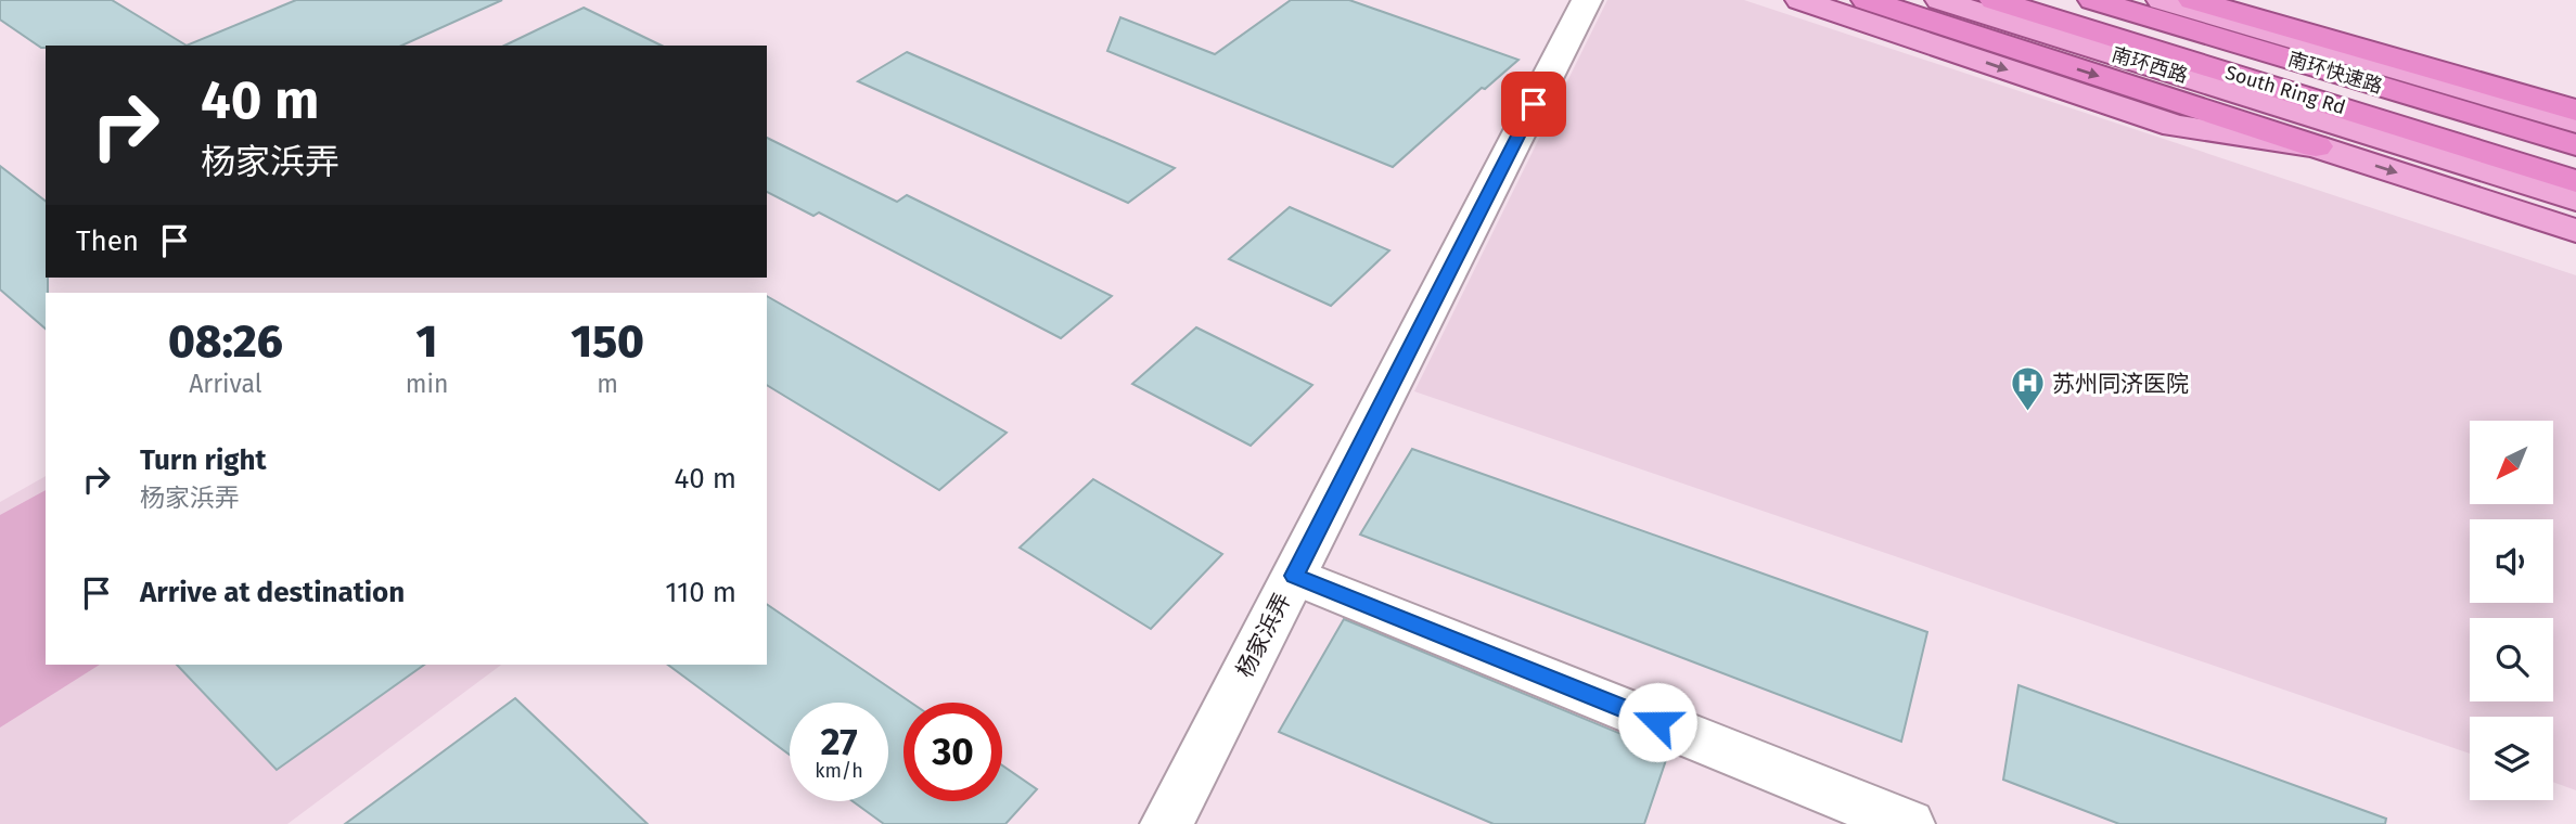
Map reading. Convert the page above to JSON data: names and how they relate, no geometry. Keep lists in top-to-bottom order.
{
  "streets": {
    "highway": ["南环快速路", "South Ring Rd"],
    "main road": ["南环西路"],
    "street": ["杨家浜弄"]
  },
  "places": {
    "hospital": ["苏州同济医院"]
  },
  "north": "bottom left",
  "page": {
    "turn": ["40 m", "杨家浜弄"],
    "then": "Then",
    "eta": [
      "08:26",
      "Arrival",
      "1",
      "min",
      "150",
      "m"
    ],
    "list": [
      {
        "name": "Turn right",
        "note": "杨家浜弄",
        "value": "40 m"
      },
      {
        "name": "Arrive at destination",
        "value": "110 m"
      }
    ],
    "speed": "27 km/h",
    "limit": "30"
  }
}
